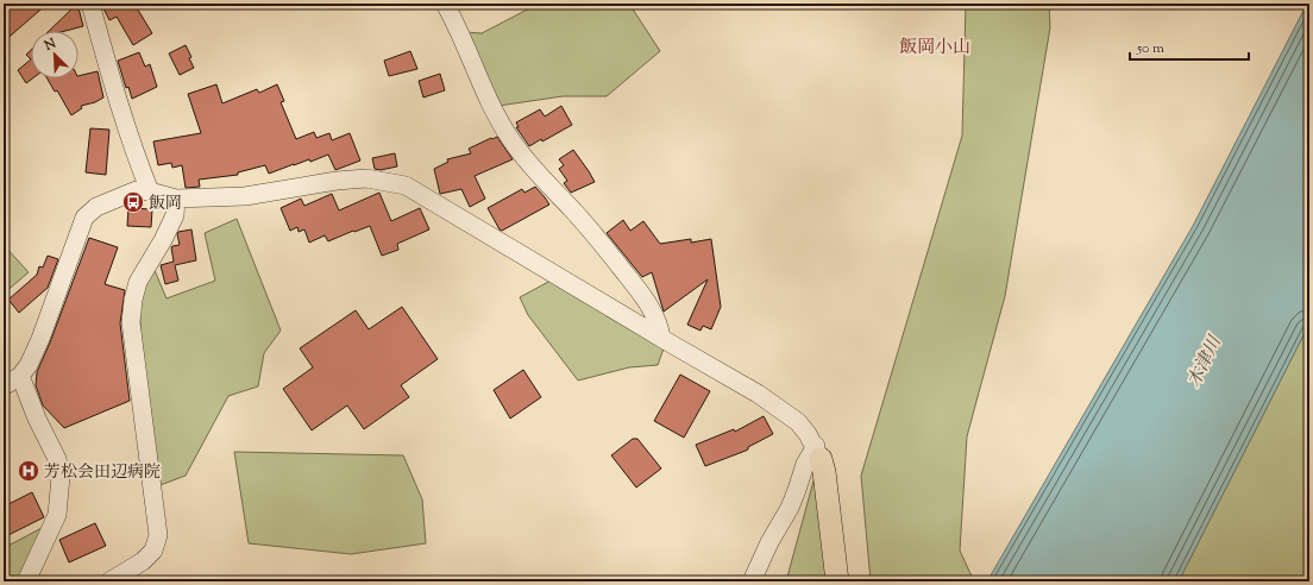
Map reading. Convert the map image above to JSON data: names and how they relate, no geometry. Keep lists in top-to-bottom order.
{
  "districts": ["飯岡小山"],
  "water": ["木津川"],
  "places": {
    "bus stop": ["飯岡"],
    "hospital": ["芳松会田辺病院"]
  },
  "scale_bar": "50 m",
  "north": "top left"
}
